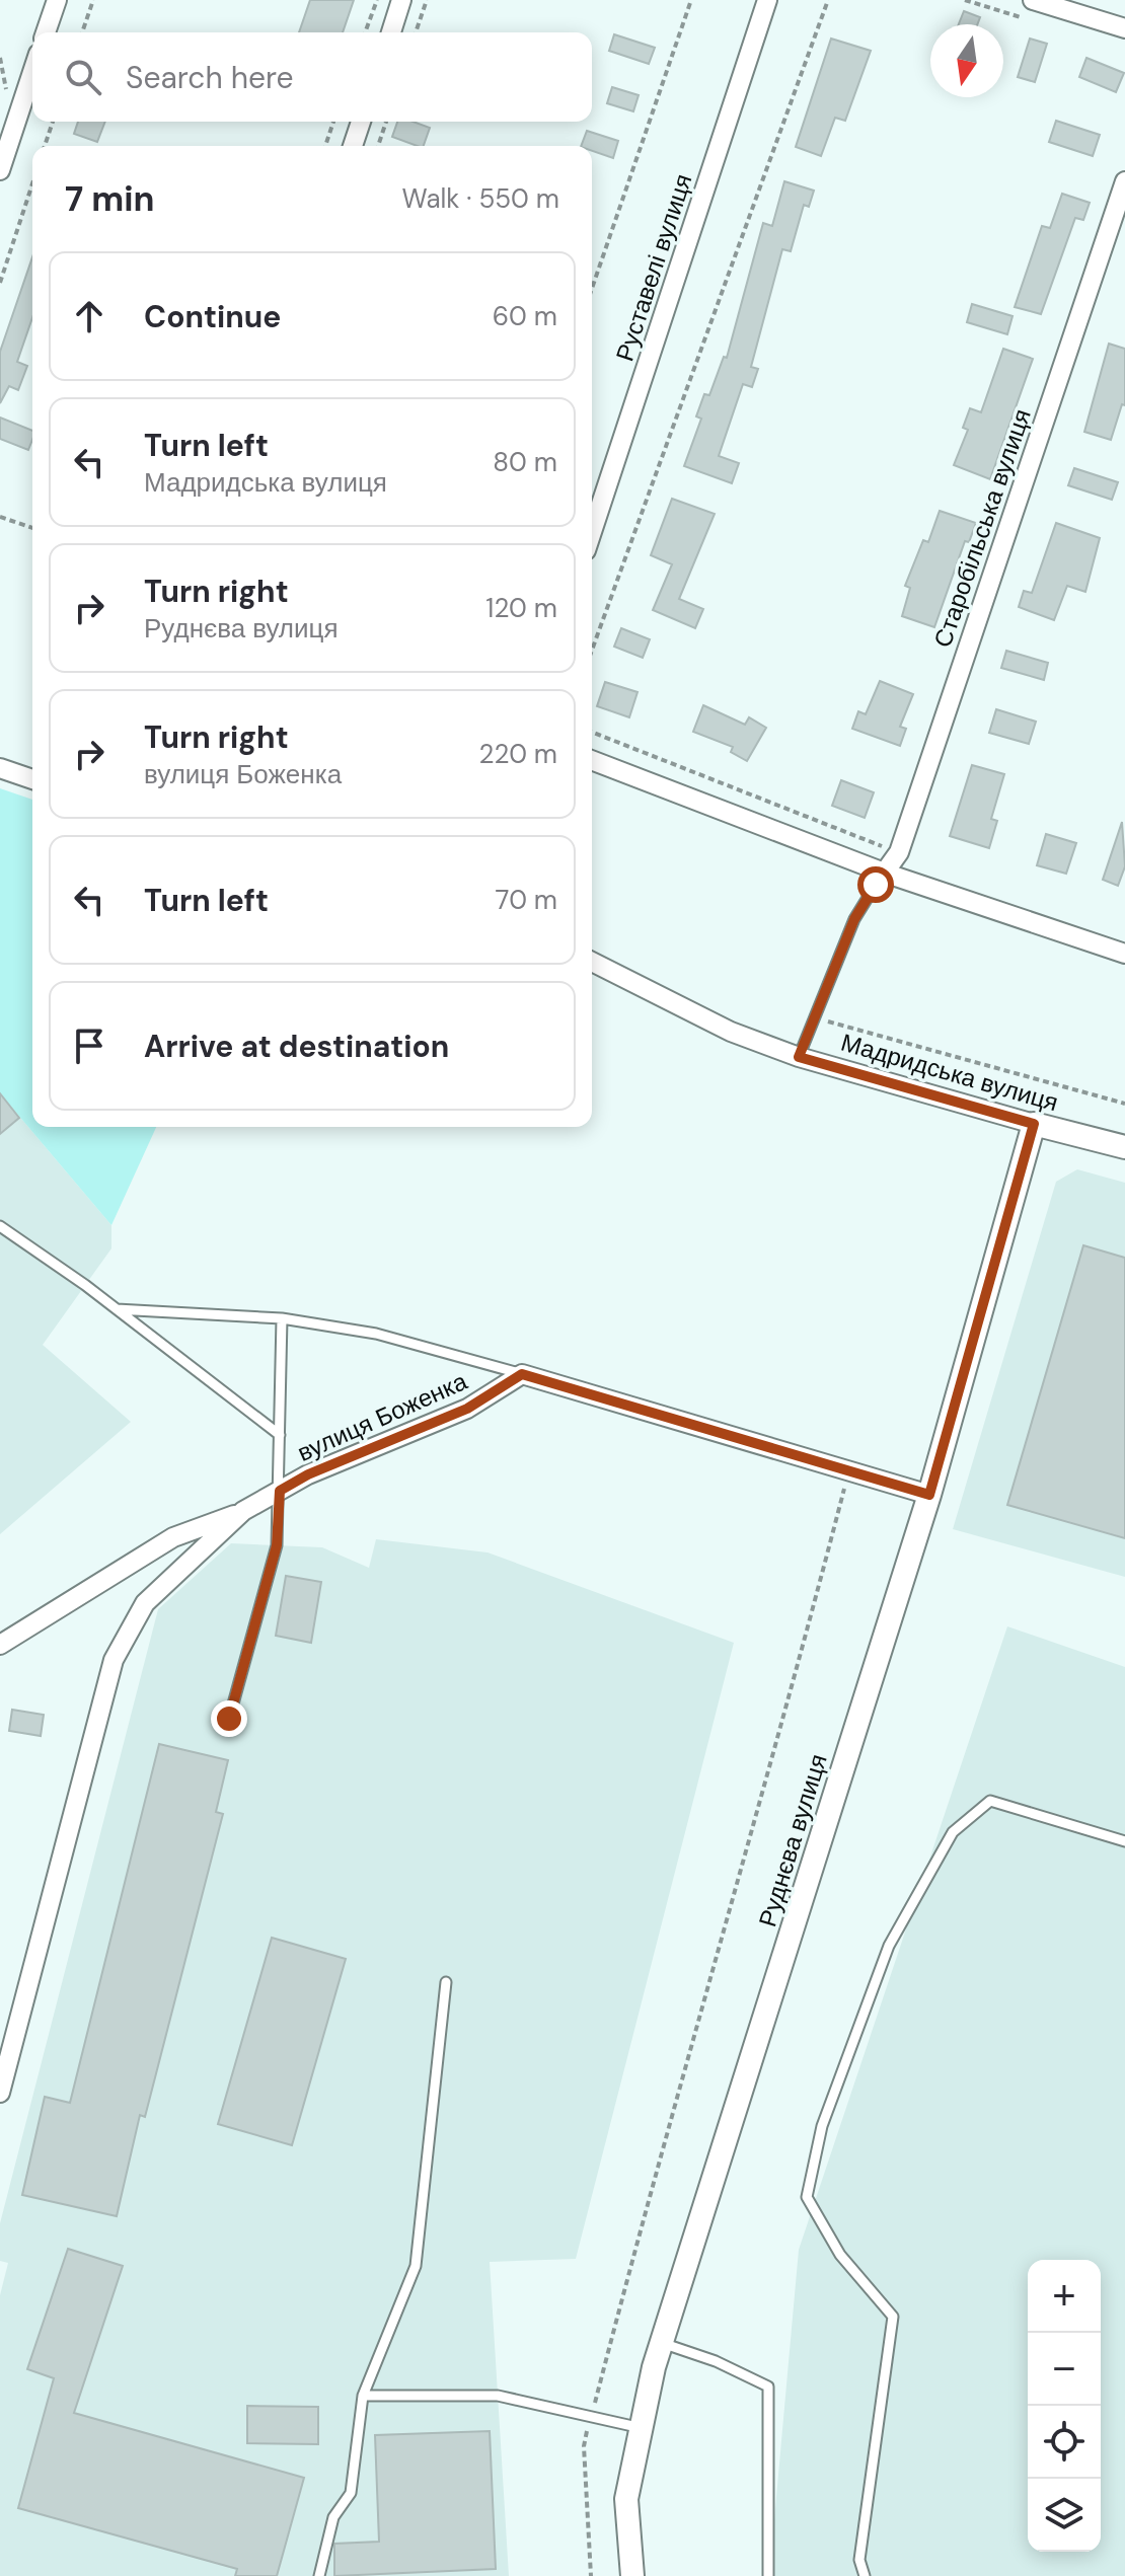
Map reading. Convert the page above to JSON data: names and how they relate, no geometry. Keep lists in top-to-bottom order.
{
  "streets": {
    "street": [
      "Руставелі вулиця",
      "Старобільська вулиця",
      "Мадридська вулиця",
      "вулиця Боженка",
      "Руднєва вулиця"
    ]
  },
  "crossings": [
    ["Мадридська вулиця", "Руднєва вулиця"]
  ],
  "north": "bottom",
  "page": {
    "search": "Search here",
    "heading": ["7 min", "Walk · 550 m"],
    "list": [
      ["Continue", "60 m"],
      ["Turn left", "Мадридська вулиця", "80 m"],
      ["Turn right", "Руднєва вулиця", "120 m"],
      ["Turn right", "вулиця Боженка", "220 m"],
      ["Turn left", "70 m"],
      "Arrive at destination"
    ],
    "map_buttons": ["+", "−"]
  }
}
